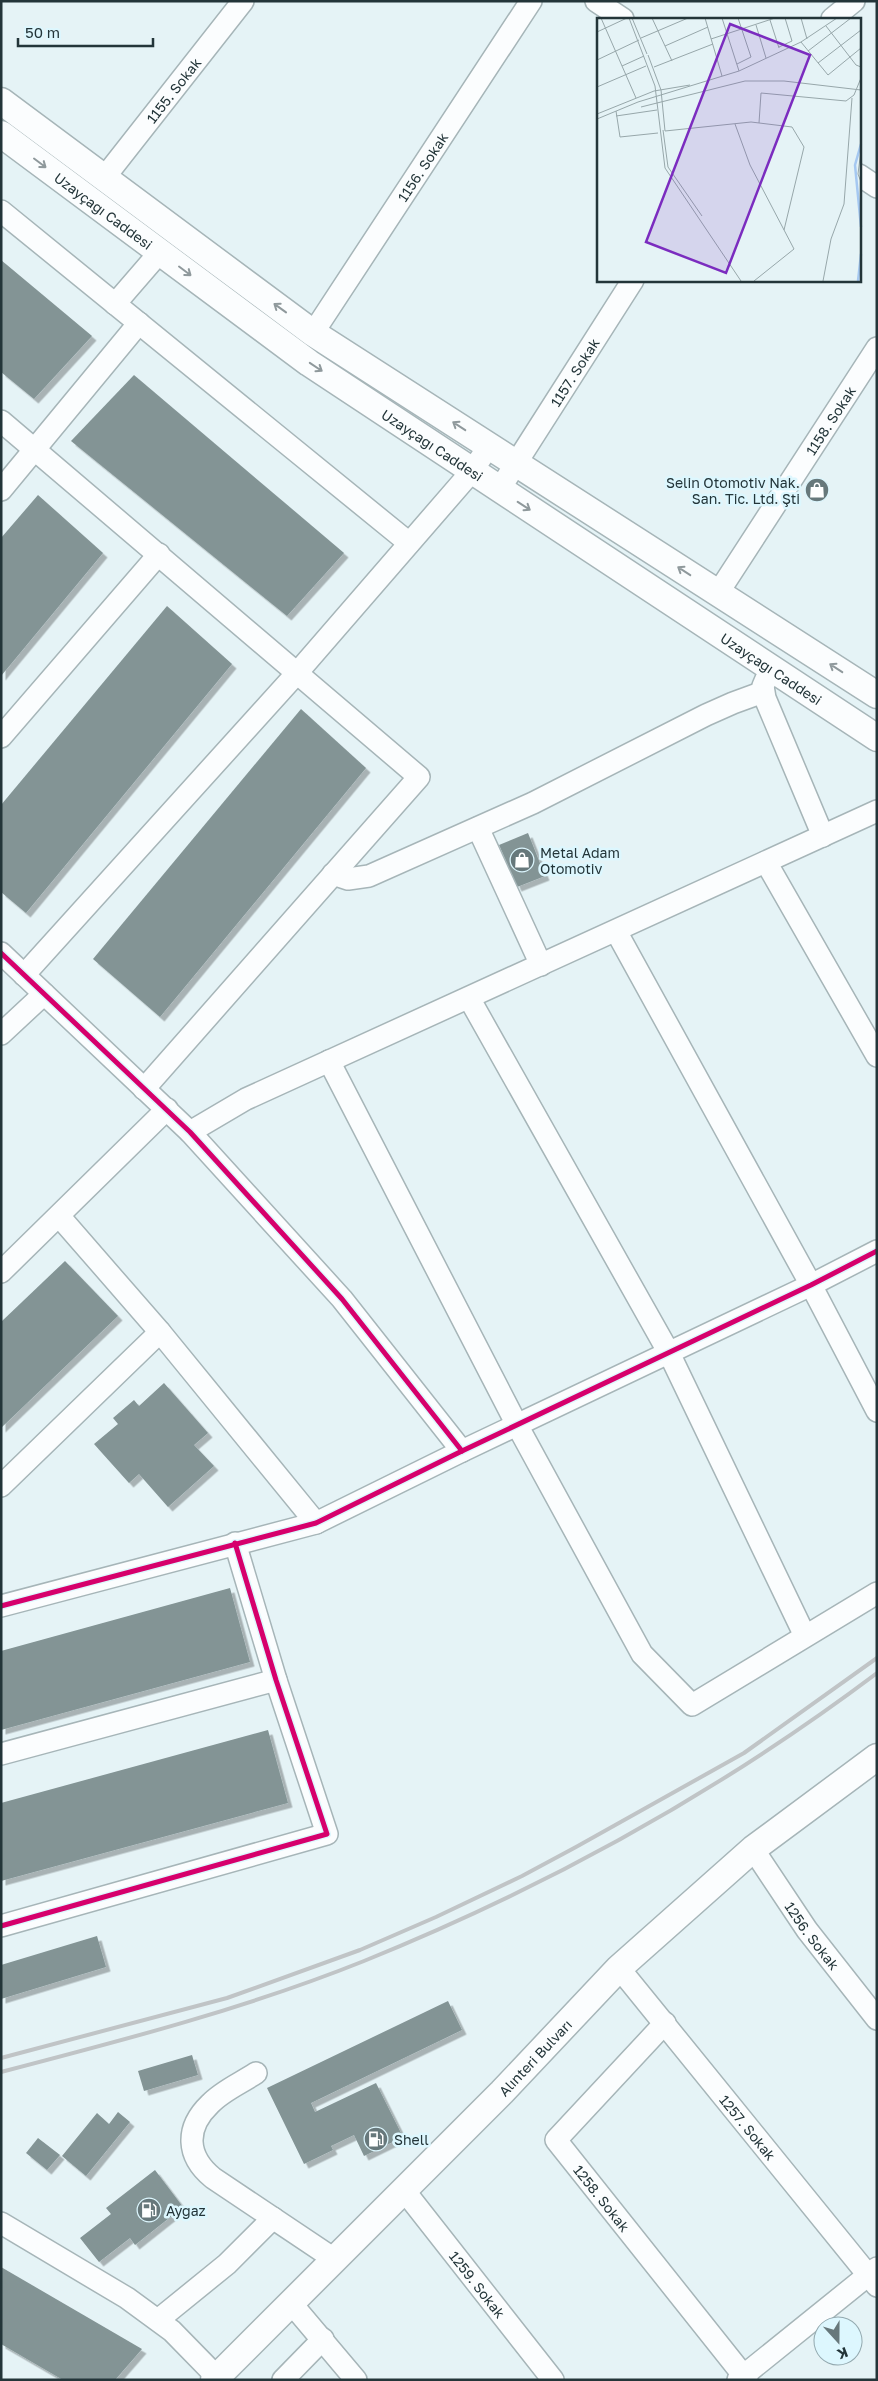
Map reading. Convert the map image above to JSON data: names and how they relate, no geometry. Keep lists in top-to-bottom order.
{
  "streets": {
    "main road": ["Uzayçağı Caddesi", "Alınteri Bulvarı"],
    "street": [
      "1155. Sokak",
      "1156. Sokak",
      "1157. Sokak",
      "1158. Sokak",
      "1256. Sokak",
      "1257. Sokak",
      "1258. Sokak",
      "1259. Sokak"
    ]
  },
  "crossings": [
    ["1155. Sokak", "Uzayçağı Caddesi"],
    ["1156. Sokak", "Uzayçağı Caddesi"],
    ["Uzayçağı Caddesi", "1157. Sokak"],
    ["Uzayçağı Caddesi", "1158. Sokak"],
    ["1256. Sokak", "Alınteri Bulvarı"],
    ["Alınteri Bulvarı", "1257. Sokak"],
    ["Alınteri Bulvarı", "1259. Sokak"],
    ["1257. Sokak", "1258. Sokak"]
  ],
  "places": {
    "shop": ["Selin Otomotiv Nak. San. Tic. Ltd. Şti", "Metal Adam Otomotiv"],
    "fuel station": ["Shell", "Aygaz"]
  },
  "scale_bar": "50 m",
  "north": "bottom"
}
